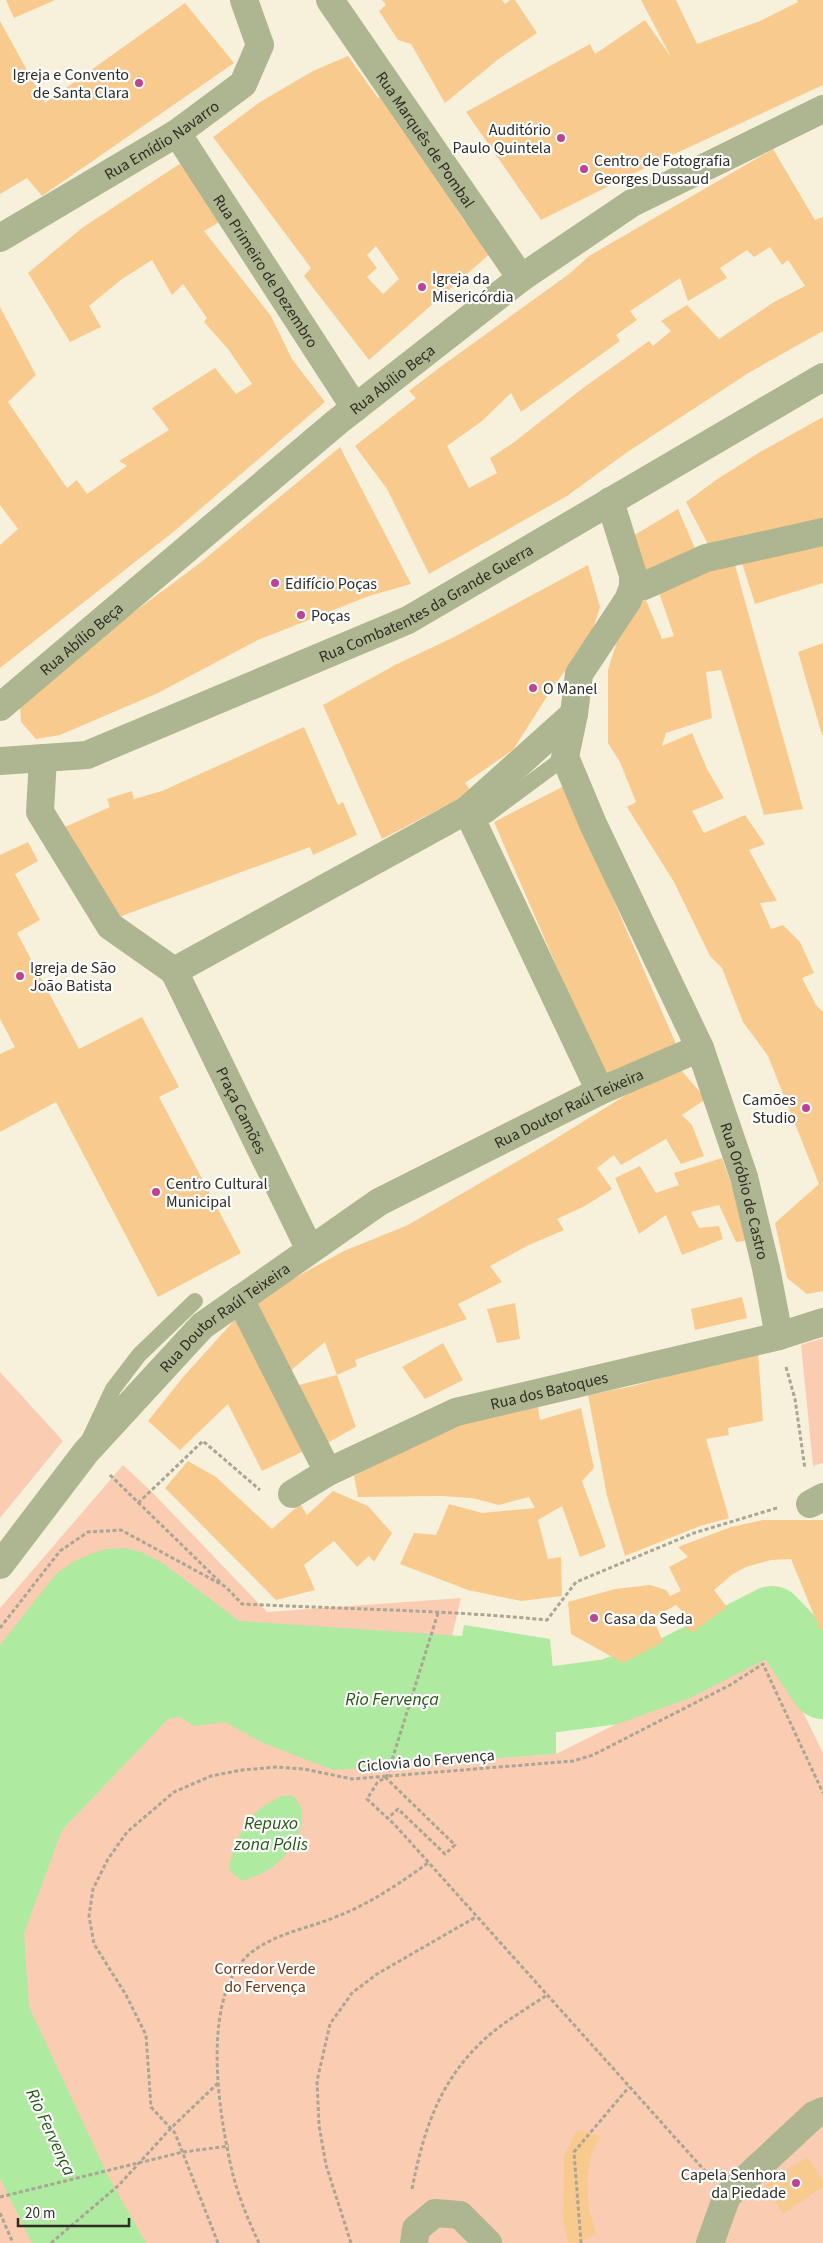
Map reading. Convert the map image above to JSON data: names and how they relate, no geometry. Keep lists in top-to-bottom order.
{
  "streets": {
    "street": [
      "Rua Marquês de Pombal",
      "Rua Emídio Navarro",
      "Rua Primeiro de Dezembro",
      "Rua Abílio Beça",
      "Rua Combatentes da Grande Guerra",
      "Rua Doutor Raúl Teixeira",
      "Praça Camões",
      "Rua Oróbio de Castro",
      "Rua dos Batoques"
    ],
    "path": ["Ciclovia do Fervença"]
  },
  "crossings": [
    ["Rua Marquês de Pombal", "Rua Abílio Beça"],
    ["Rua Emídio Navarro", "Rua Primeiro de Dezembro"],
    ["Rua Primeiro de Dezembro", "Rua Abílio Beça"],
    ["Rua Doutor Raúl Teixeira", "Praça Camões"],
    ["Rua Doutor Raúl Teixeira", "Rua Oróbio de Castro"],
    ["Rua Oróbio de Castro", "Rua dos Batoques"]
  ],
  "water": ["Rio Fervença", "Repuxo zona Pólis"],
  "parks": ["Corredor Verde do Fervença"],
  "places": [
    "Igreja e Convento de Santa Clara",
    "Auditório Paulo Quintela",
    "Centro de Fotografia Georges Dussaud",
    "Igreja da Misericórdia",
    "Edifício Poças",
    "Poças",
    "O Manel",
    "Igreja de São João Batista",
    "Camões Studio",
    "Centro Cultural Municipal",
    "Casa da Seda",
    "Capela Senhora da Piedade"
  ],
  "scale_bar": "20 m"
}
